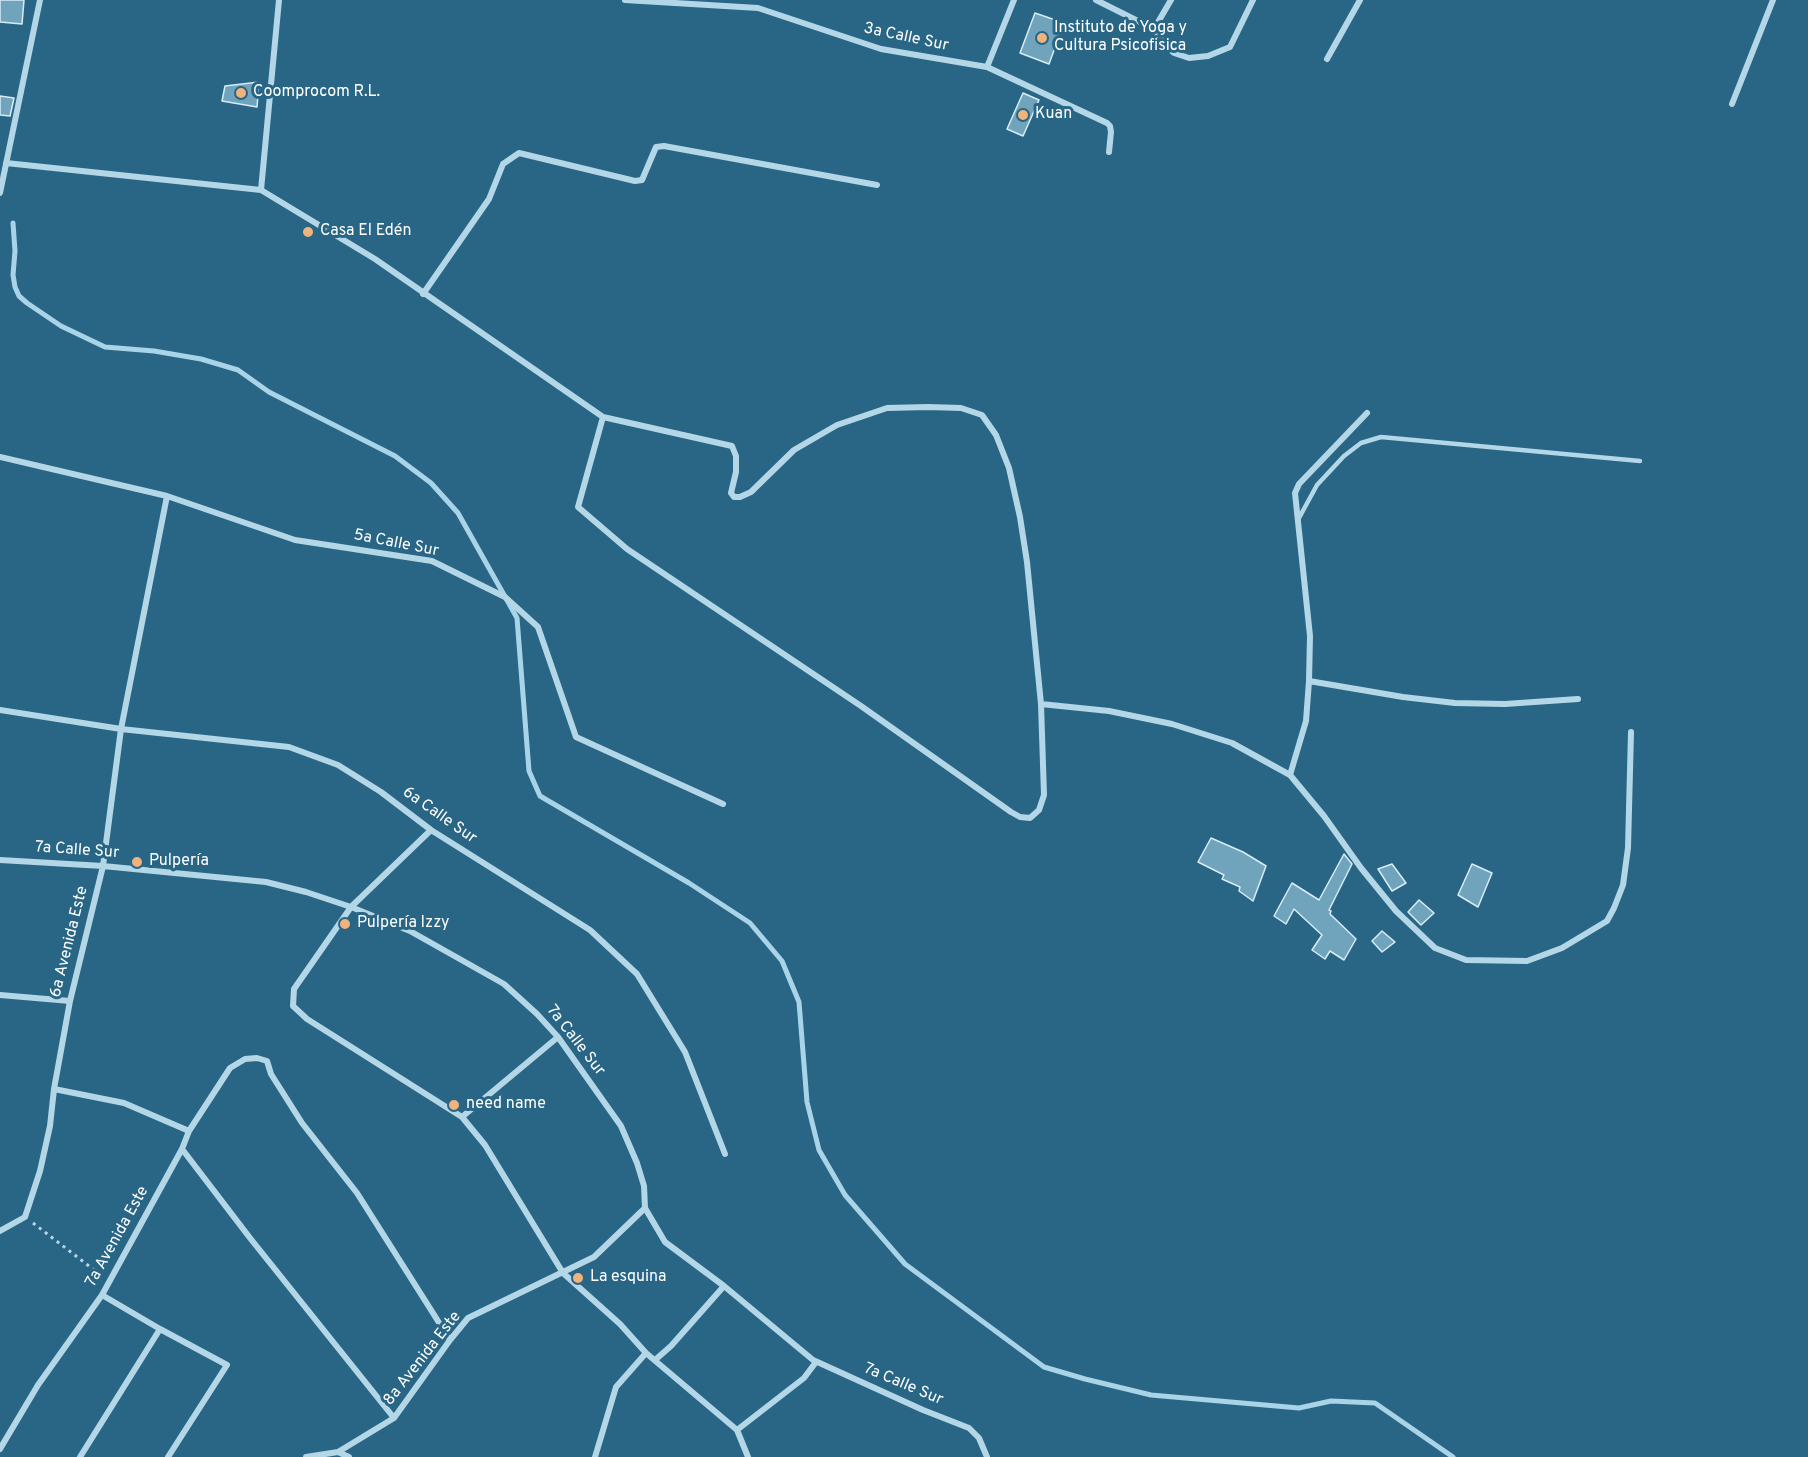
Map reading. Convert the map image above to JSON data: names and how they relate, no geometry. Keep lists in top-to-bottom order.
{
  "streets": {
    "street": [
      "3a Calle Sur",
      "5a Calle Sur",
      "6a Calle Sur",
      "7a Calle Sur",
      "6a Avenida Este",
      "7a Avenida Este",
      "8a Avenida Este"
    ]
  },
  "crossings": [
    ["5a Calle Sur", "6a Avenida Este"],
    ["6a Calle Sur", "6a Avenida Este"],
    ["7a Calle Sur", "6a Avenida Este"],
    ["7a Calle Sur", "8a Avenida Este"],
    ["7a Avenida Este", "8a Avenida Este"]
  ],
  "places": [
    "Instituto de Yoga y Cultura Psicofisica",
    "Coomprocom R.L.",
    "Kuan",
    "Casa El Edén",
    "Pulpería",
    "Pulpería Izzy",
    "need name",
    "La esquina"
  ]
}
